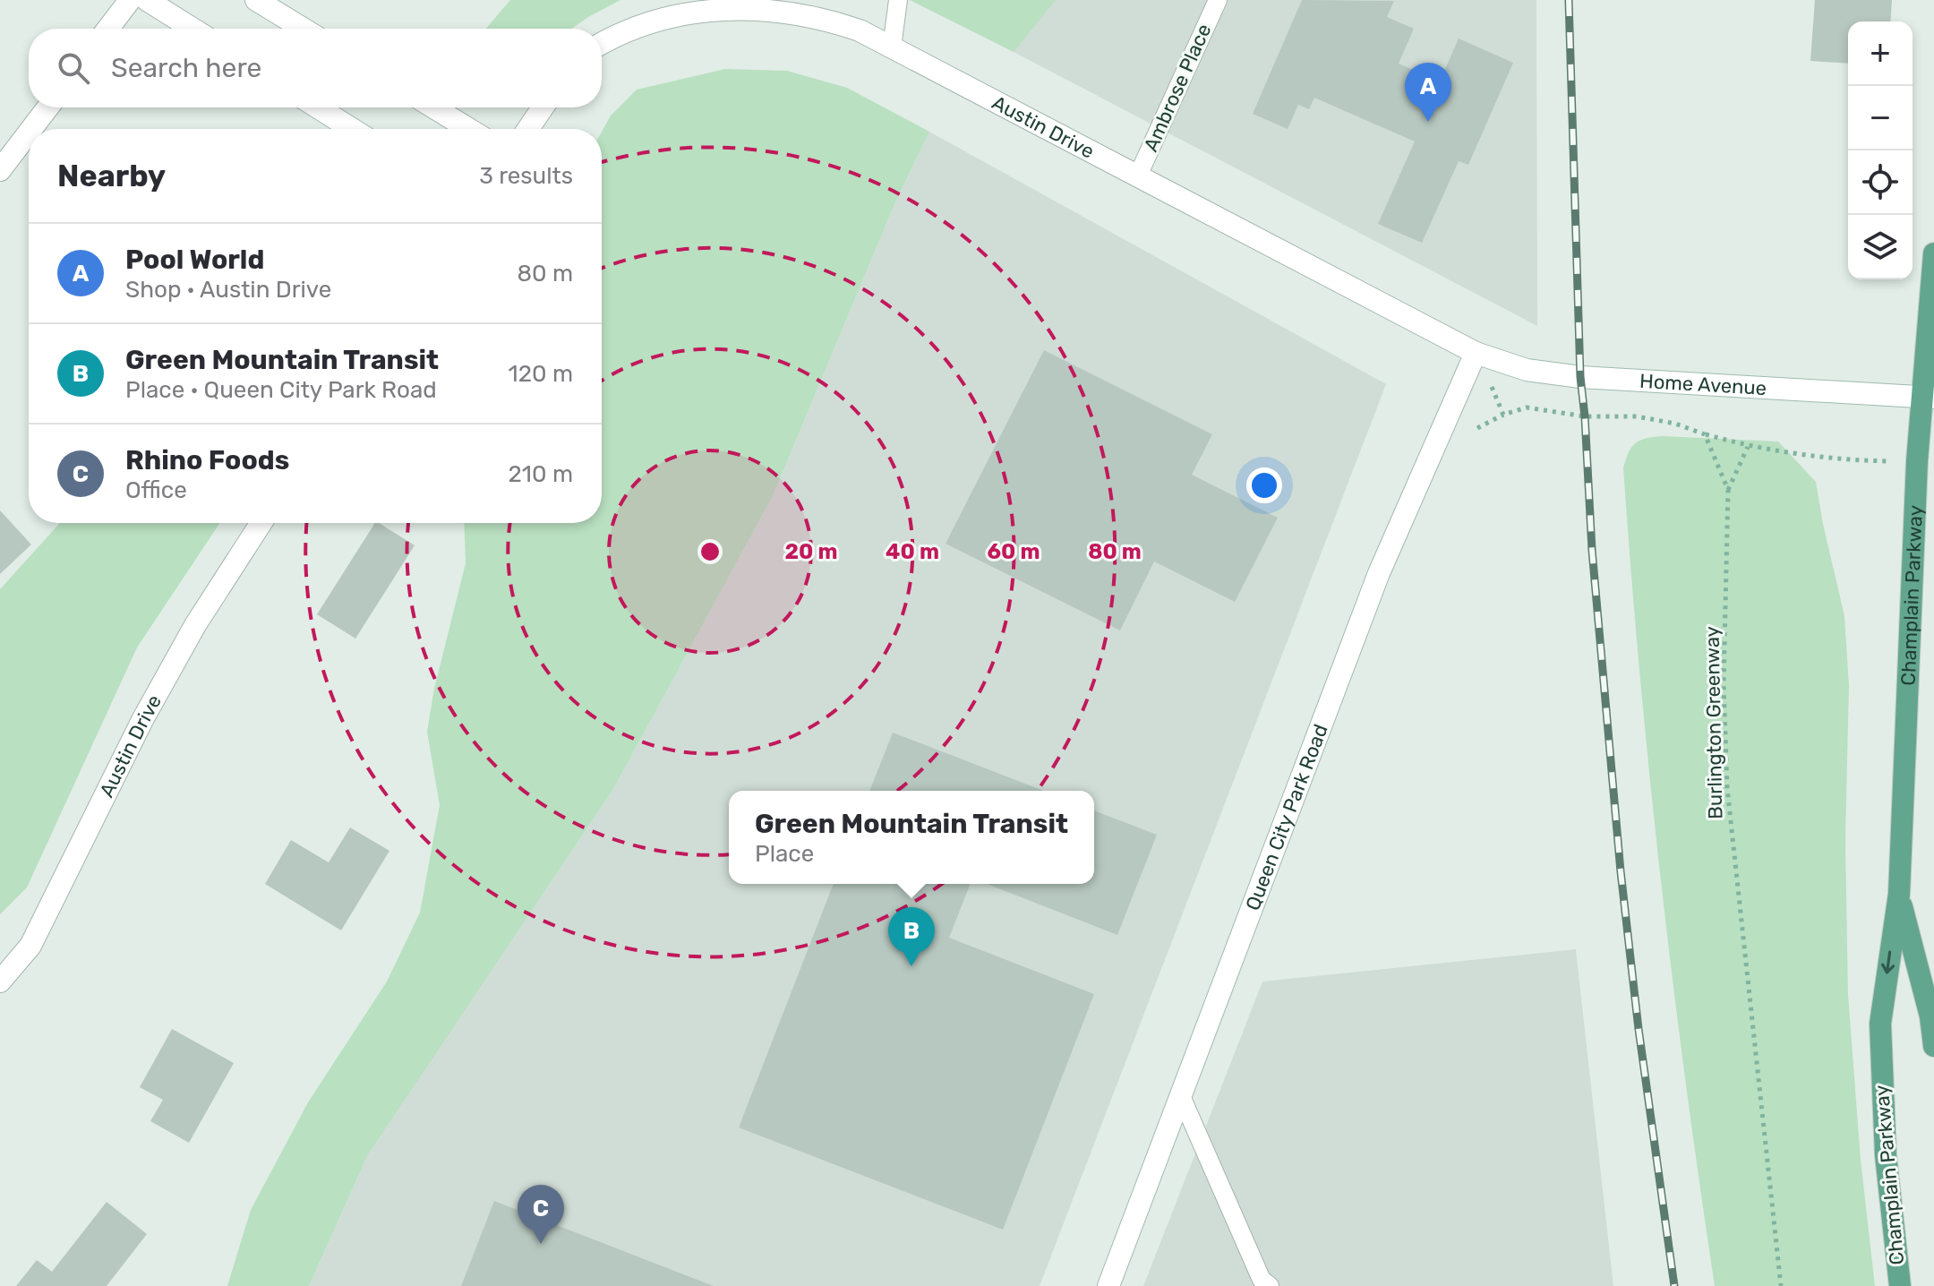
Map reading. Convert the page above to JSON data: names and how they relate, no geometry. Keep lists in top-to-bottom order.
{
  "streets": {
    "main road": ["Champlain Parkway"],
    "street": ["Austin Drive", "Home Avenue", "Queen City Park Road"],
    "lane": ["Ambrose Place"],
    "path": ["Burlington Greenway"]
  },
  "crossings": [
    ["Ambrose Place", "Austin Drive"],
    ["Austin Drive", "Home Avenue"],
    ["Austin Drive", "Queen City Park Road"],
    ["Home Avenue", "Champlain Parkway"],
    ["Home Avenue", "Queen City Park Road"]
  ],
  "page": {
    "map_buttons": ["+", "−"],
    "search": "Search here",
    "pins": ["A", "B", "C"],
    "heading": ["Nearby", "3 results"],
    "list": [
      {
        "mark": "A",
        "name": "Pool World",
        "note": "Shop · Austin Drive",
        "value": "80 m"
      },
      {
        "mark": "B",
        "name": "Green Mountain Transit",
        "note": "Place · Queen City Park Road",
        "value": "120 m"
      },
      {
        "mark": "C",
        "name": "Rhino Foods",
        "note": "Office",
        "value": "210 m"
      }
    ],
    "popup": ["Green Mountain Transit", "Place"]
  },
  "rings": [
    "20 m",
    "40 m",
    "60 m",
    "80 m"
  ]
}
